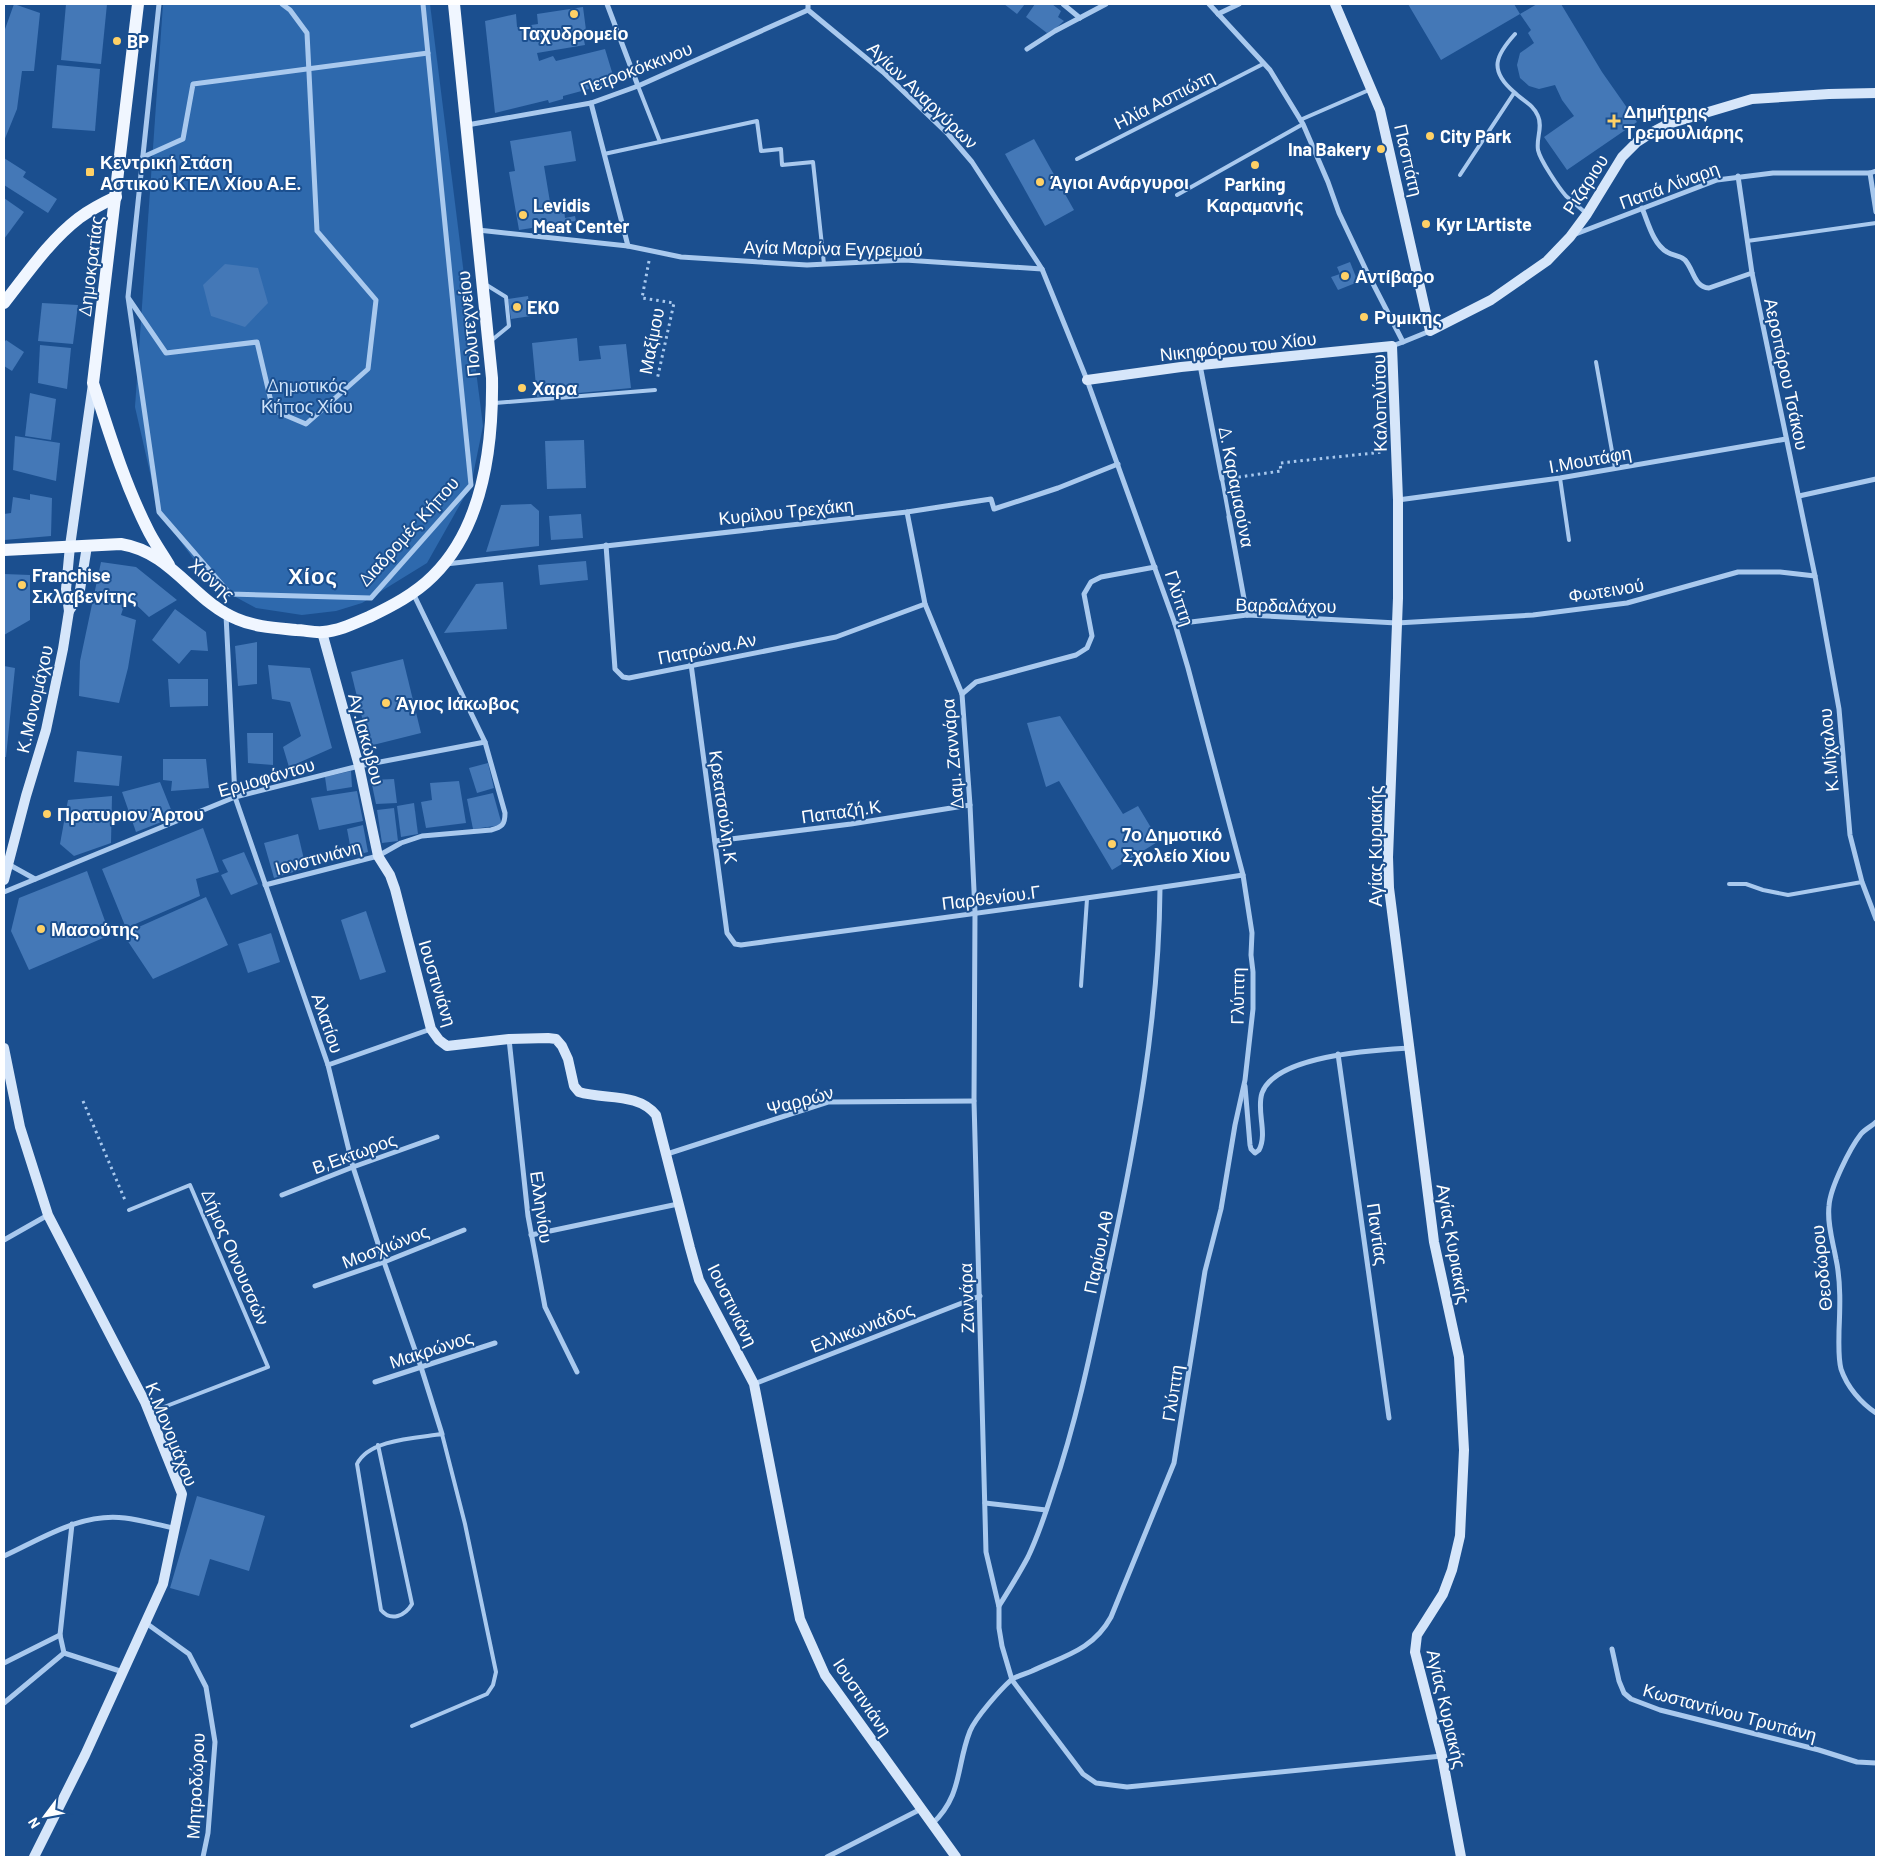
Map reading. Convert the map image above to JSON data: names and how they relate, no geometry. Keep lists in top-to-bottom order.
{
  "streets": {
    "main road": [
      "Πασπάτη",
      "Ριζαριου",
      "Δημοκρατίας",
      "Πολυτεχνείου",
      "Νικηφόρου του Χίου",
      "Καλοπλύτου",
      "Χιόνης",
      "Κ.Μονομάχου",
      "Αγ.Ιακώβου",
      "Αγίας Κυριακής",
      "Ιουστινιάνη"
    ],
    "street": [
      "Πετροκόκκινου",
      "Αγίων Αναργύρων",
      "Παπά Λίναρη",
      "Αγία Μαρίνα Εγγρεμού",
      "Αεροπόρου Τσάκου",
      "Ι.Μουτάφη",
      "Δ. Καραμαούνα",
      "Κυρίλου Τρεχάκη",
      "Διαδρομές Κήπου",
      "Φωτεινού",
      "Γλύπτη",
      "Βαρδαλάχου",
      "Πατρώνα.Αν",
      "Κ.Μίχαλου",
      "Δαμ. Ζαννάρα",
      "Ερμοφάντου",
      "Κρεατσούλη.Κ",
      "Παπαζή.Κ",
      "Ιονστινιάνη",
      "Παρθενίου.Γ",
      "Αλατίου",
      "Ψαρρών",
      "Β,Εκτωρος",
      "Ελληνίου",
      "Παντίας",
      "Μοσχιώνος",
      "Παρίου.Αθ",
      "Θεοδώρου",
      "Ζαννάρα",
      "Ελλικωνιάδος",
      "Μακρώνος",
      "Κωσταντίνου Τρυπάνη",
      "Μητροδώρου"
    ],
    "lane": ["Ηλία Ασπιώτη", "Μαξίμου", "Δήμος Οινουσσών"]
  },
  "crossings": [
    ["Πετροκόκκινου", "Αγίων Αναργύρων"],
    ["Πετροκόκκινου", "Πολυτεχνείου"],
    ["Αγίων Αναργύρων", "Αγία Μαρίνα Εγγρεμού"],
    ["Αγίων Αναργύρων", "Γλύπτη"],
    ["Ηλία Ασπιώτη", "Καλοπλύτου"],
    ["Πασπάτη", "Ριζαριου"],
    ["Ριζαριου", "Παπά Λίναρη"],
    ["Παπά Λίναρη", "Αεροπόρου Τσάκου"],
    ["Αγία Μαρίνα Εγγρεμού", "Πολυτεχνείου"],
    ["Αγία Μαρίνα Εγγρεμού", "Μαξίμου"],
    ["Αγία Μαρίνα Εγγρεμού", "Γλύπτη"],
    ["Δημοκρατίας", "Χιόνης"],
    ["Δημοκρατίας", "Κ.Μονομάχου"],
    ["Πολυτεχνείου", "Μαξίμου"],
    ["Πολυτεχνείου", "Κυρίλου Τρεχάκη"],
    ["Πολυτεχνείου", "Χιόνης"],
    ["Νικηφόρου του Χίου", "Καλοπλύτου"],
    ["Νικηφόρου του Χίου", "Δ. Καραμαούνα"],
    ["Νικηφόρου του Χίου", "Γλύπτη"],
    ["Αεροπόρου Τσάκου", "Ι.Μουτάφη"],
    ["Αεροπόρου Τσάκου", "Φωτεινού"],
    ["Αεροπόρου Τσάκου", "Κ.Μίχαλου"],
    ["Καλοπλύτου", "Ι.Μουτάφη"],
    ["Καλοπλύτου", "Φωτεινού"],
    ["Καλοπλύτου", "Βαρδαλάχου"],
    ["Καλοπλύτου", "Αγίας Κυριακής"],
    ["Δ. Καραμαούνα", "Βαρδαλάχου"],
    ["Κυρίλου Τρεχάκη", "Γλύπτη"],
    ["Κυρίλου Τρεχάκη", "Πατρώνα.Αν"],
    ["Κυρίλου Τρεχάκη", "Δαμ. Ζαννάρα"],
    ["Χιόνης", "Κ.Μονομάχου"],
    ["Χιόνης", "Αγ.Ιακώβου"],
    ["Χιόνης", "Αλατίου"],
    ["Φωτεινού", "Βαρδαλάχου"],
    ["Φωτεινού", "Κ.Μίχαλου"],
    ["Φωτεινού", "Αγίας Κυριακής"],
    ["Γλύπτη", "Βαρδαλάχου"],
    ["Γλύπτη", "Παρθενίου.Γ"],
    ["Γλύπτη", "Ζαννάρα"],
    ["Βαρδαλάχου", "Αγίας Κυριακής"],
    ["Πατρώνα.Αν", "Δαμ. Ζαννάρα"],
    ["Πατρώνα.Αν", "Κρεατσούλη.Κ"],
    ["Κ.Μονομάχου", "Δήμος Οινουσσών"],
    ["Κ.Μονομάχου", "Μητροδώρου"],
    ["Αγ.Ιακώβου", "Ερμοφάντου"],
    ["Αγ.Ιακώβου", "Ιονστινιάνη"],
    ["Αγ.Ιακώβου", "Ιουστινιάνη"],
    ["Δαμ. Ζαννάρα", "Παπαζή.Κ"],
    ["Δαμ. Ζαννάρα", "Παρθενίου.Γ"],
    ["Δαμ. Ζαννάρα", "Ζαννάρα"],
    ["Ερμοφάντου", "Ιονστινιάνη"],
    ["Ερμοφάντου", "Αλατίου"],
    ["Κρεατσούλη.Κ", "Παπαζή.Κ"],
    ["Κρεατσούλη.Κ", "Παρθενίου.Γ"],
    ["Ιονστινιάνη", "Ιουστινιάνη"],
    ["Ιονστινιάνη", "Αλατίου"],
    ["Παρθενίου.Γ", "Παρίου.Αθ"],
    ["Παρθενίου.Γ", "Ζαννάρα"],
    ["Ιουστινιάνη", "Ψαρρών"],
    ["Ιουστινιάνη", "Ελληνίου"],
    ["Ιουστινιάνη", "Ελλικωνιάδος"],
    ["Αλατίου", "Β,Εκτωρος"],
    ["Αλατίου", "Μοσχιώνος"],
    ["Αλατίου", "Μακρώνος"],
    ["Ψαρρών", "Ζαννάρα"],
    ["Παρίου.Αθ", "Ζαννάρα"],
    ["Ζαννάρα", "Ελλικωνιάδος"]
  ],
  "districts": ["Χίος"],
  "parks": ["Δημοτικός Κήπος Χίου"],
  "places": {
    "other": [
      "Ταχυδρομείο",
      "BP",
      "City Park",
      "Ina Bakery",
      "Parking Καραμανής",
      "Άγιοι Ανάργυροι",
      "Levidis Meat Center",
      "Kyr L'Artiste",
      "Αντίβαρο",
      "EKO",
      "Ρυμικης",
      "Χαρα",
      "Franchise Σκλαβενίτης",
      "Άγιος Ιάκωβος",
      "Πρατυριον Άρτου",
      "7ο Δημοτικό Σχολείο Χίου",
      "Μασούτης"
    ],
    "health": ["Δημήτρης Τρεμουλιάρης"],
    "transit": ["Κεντρική Στάση Αστικού ΚΤΕΛ Χίου Α.Ε."]
  },
  "north": "bottom left"
}
